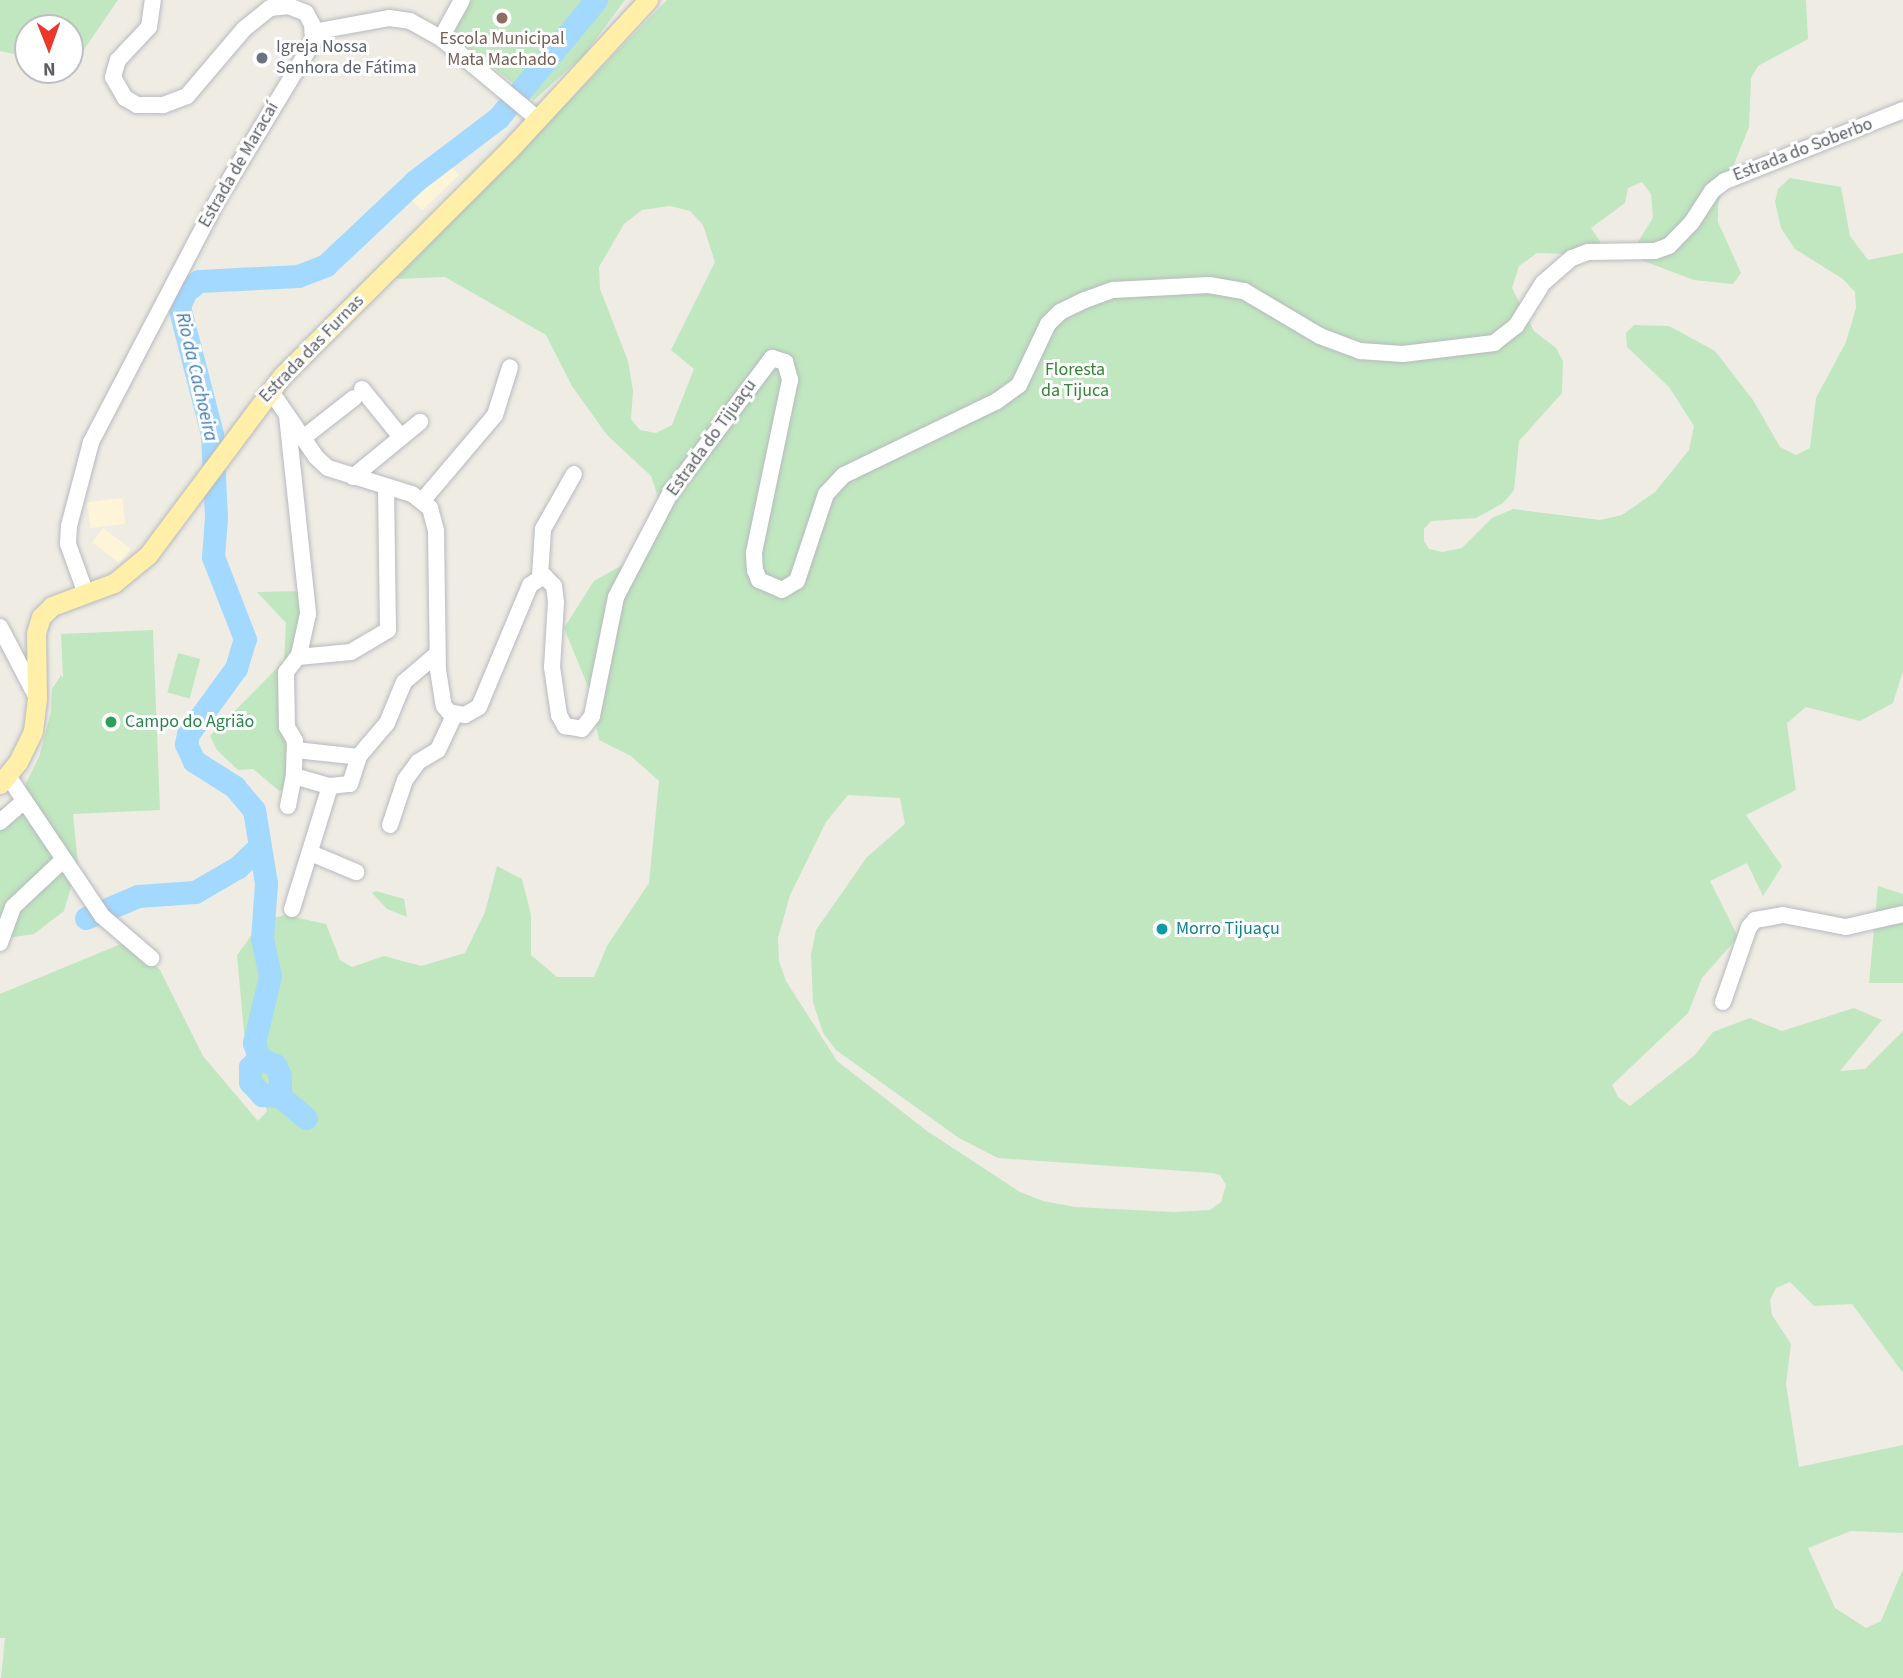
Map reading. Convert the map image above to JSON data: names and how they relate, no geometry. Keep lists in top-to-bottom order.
{
  "streets": {
    "main road": ["Estrada das Furnas"],
    "street": ["Estrada do Soberbo", "Estrada de Maracaí", "Estrada do Tijuaçu"]
  },
  "crossings": [
    ["Estrada do Soberbo", "Estrada do Tijuaçu"],
    ["Estrada de Maracaí", "Estrada das Furnas"]
  ],
  "water": ["Rio da Cachoeira"],
  "parks": ["Floresta da Tijuca"],
  "places": [
    "Escola Municipal Mata Machado",
    "Igreja Nossa Senhora de Fátima",
    "Campo do Agrião",
    "Morro Tijuaçu"
  ],
  "north": "bottom"
}
